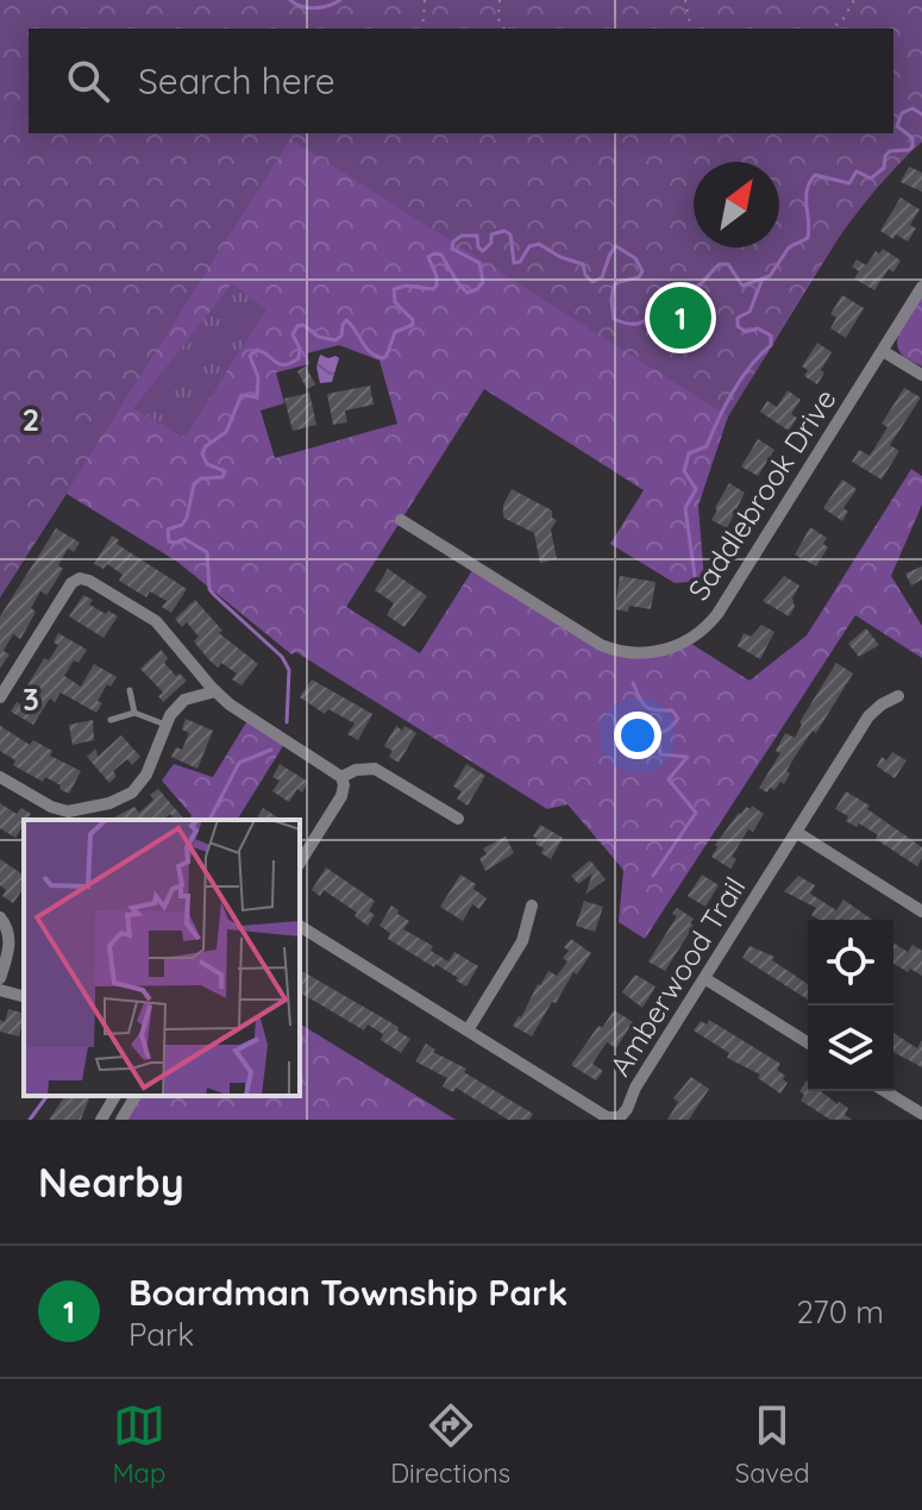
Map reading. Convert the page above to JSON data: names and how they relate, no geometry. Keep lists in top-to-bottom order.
{
  "streets": {
    "street": ["Saddlebrook Drive", "Amberwood Trail"]
  },
  "north": "top right",
  "page": {
    "search": "Search here",
    "pins": "1",
    "heading": "Nearby",
    "list": [
      {
        "mark": "1",
        "name": "Boardman Township Park",
        "note": "Park",
        "value": "270 m"
      }
    ],
    "nav": ["Map", "Directions", "Saved"]
  },
  "grid": {
    "rows": ["2", "3"]
  }
}
